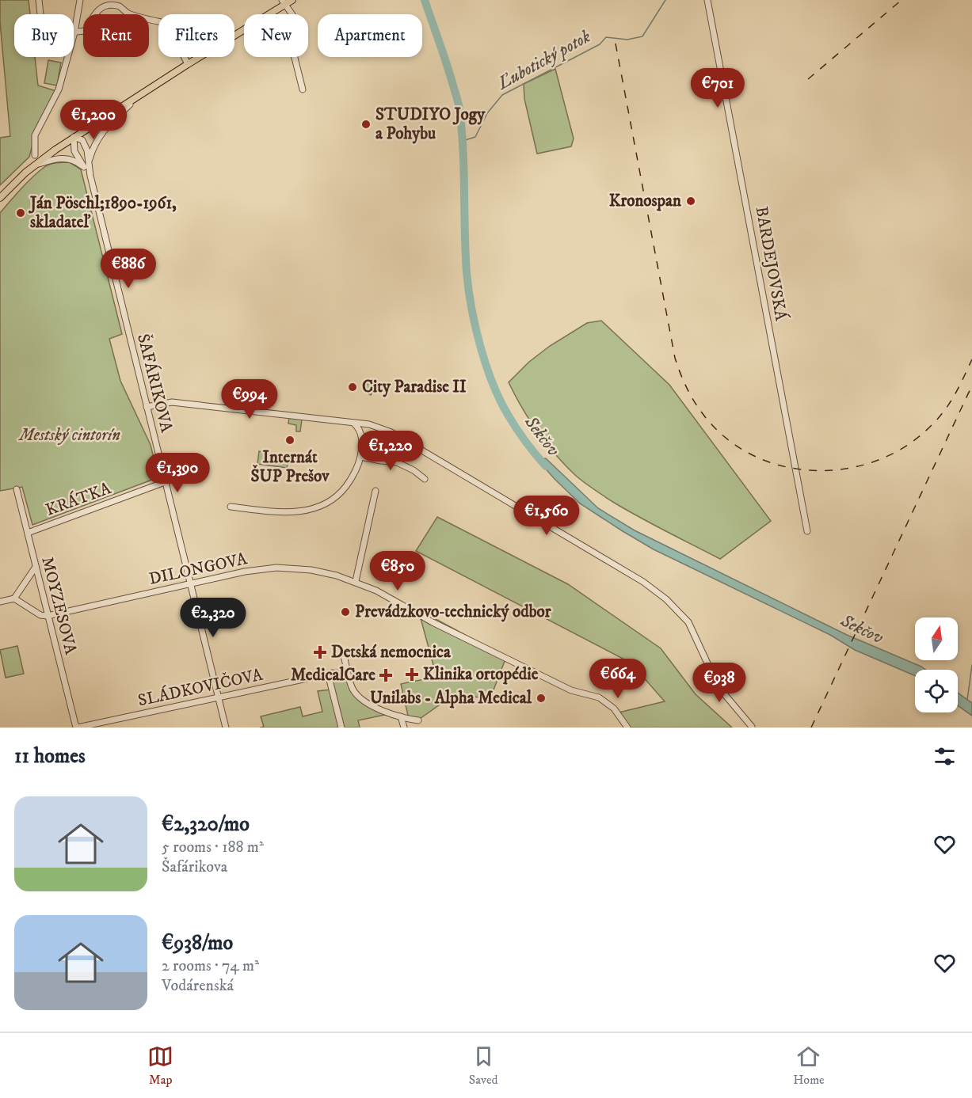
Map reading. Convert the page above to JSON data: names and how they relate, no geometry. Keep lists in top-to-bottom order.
{
  "streets": {
    "street": [
      "BARDEJOVSKÁ",
      "ŠAFÁRIKOVA",
      "KRÁTKA",
      "DILONGOVA",
      "MOYZESOVA",
      "SLÁDKOVIČOVA"
    ]
  },
  "crossings": [
    ["ŠAFÁRIKOVA", "KRÁTKA"],
    ["ŠAFÁRIKOVA", "DILONGOVA"],
    ["ŠAFÁRIKOVA", "SLÁDKOVIČOVA"],
    ["KRÁTKA", "MOYZESOVA"],
    ["DILONGOVA", "MOYZESOVA"],
    ["MOYZESOVA", "SLÁDKOVIČOVA"]
  ],
  "water": ["Ľubotický potok", "Sekčov"],
  "parks": ["Mestský cintorín"],
  "places": {
    "other": [
      "STUDIYO Jogy a Pohybu",
      "Kronospan",
      "Ján Pöschl;1890-1961, skladateľ",
      "City Paradise II",
      "Internát ŠUP Prešov",
      "Prevádzkovo‑technický odbor",
      "Unilabs - Alpha Medical"
    ],
    "health": ["Detská nemocnica", "Klinika ortopédie", "MedicalCare"]
  },
  "north": "top",
  "page": {
    "chip": [
      "Buy",
      "Rent",
      "Filters",
      "New",
      "Apartment"
    ],
    "price": [
      "€701",
      "€1,200",
      "€886",
      "€994",
      "€1,220",
      "€1,390",
      "€1,560",
      "€850",
      "€2,320",
      "€664",
      "€938"
    ],
    "heading": "11 homes",
    "list": [
      {
        "name": "€2,320/mo",
        "note": "5 rooms · 188 m² · Šafárikova"
      },
      {
        "name": "€938/mo",
        "note": "2 rooms · 74 m² · Vodárenská"
      }
    ],
    "tabs": ["Map", "Saved", "Home"]
  }
}
